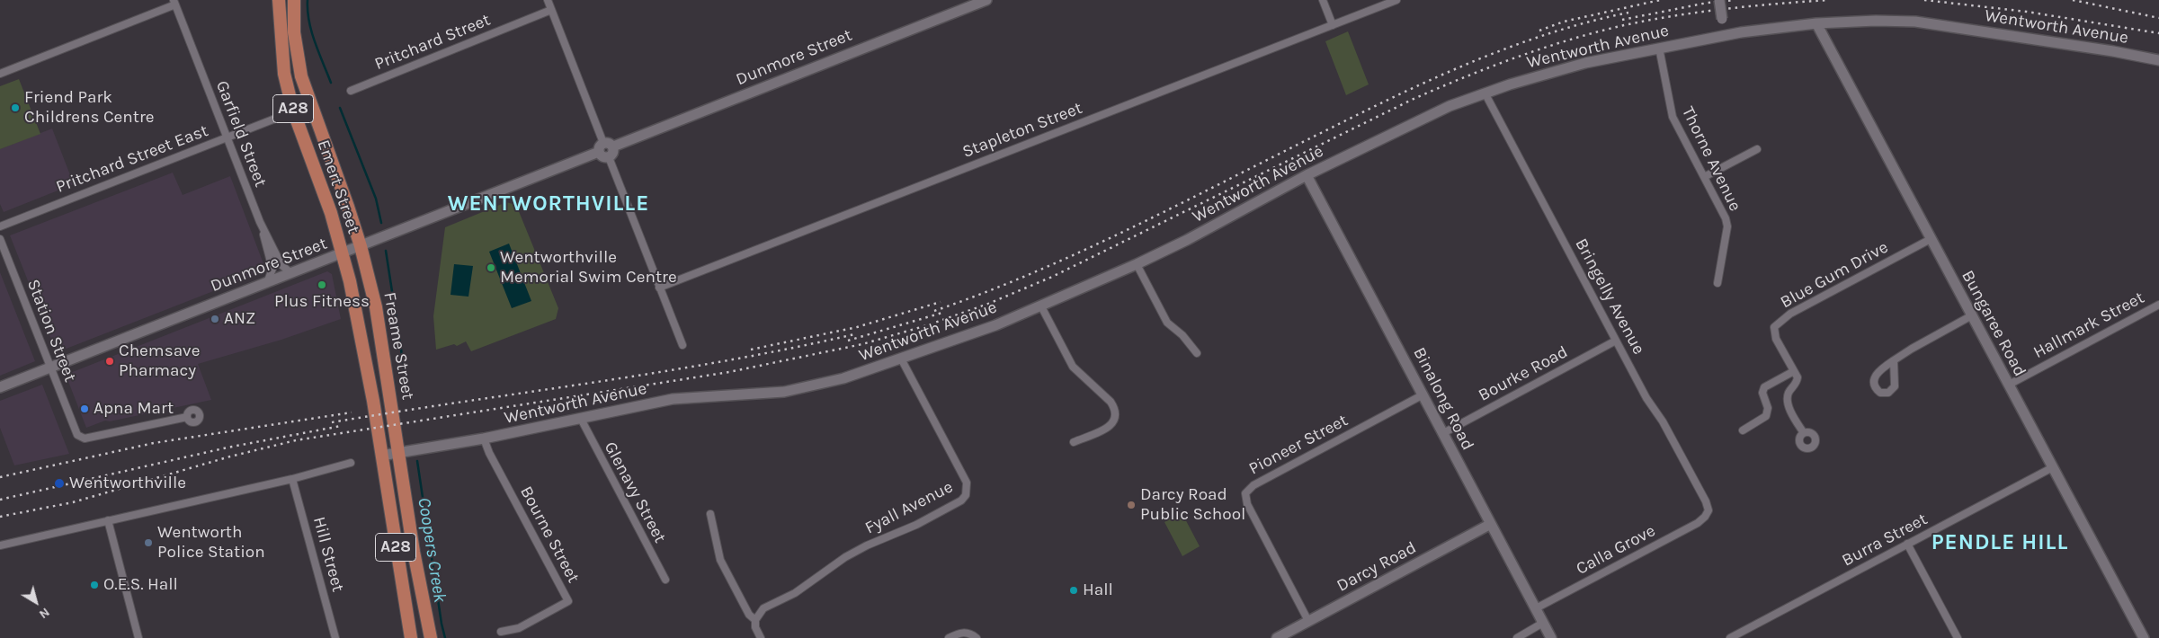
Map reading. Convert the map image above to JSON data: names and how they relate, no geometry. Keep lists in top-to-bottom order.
{
  "streets": {
    "highway": ["A28", "Emert Street", "Freame Street"],
    "main road": [
      "Wentworth Avenue",
      "Dunmore Street",
      "Bungaree Road",
      "Binalong Road",
      "Darcy Road"
    ],
    "street": [
      "Pritchard Street",
      "Stapleton Street",
      "Garfield Street",
      "Pritchard Street East",
      "Thorne Avenue",
      "Blue Gum Drive",
      "Bringelly Avenue",
      "Hallmark Street",
      "Station Street",
      "Bourke Road",
      "Pioneer Street",
      "Glenavy Street",
      "Fyall Avenue",
      "Bourne Street",
      "Burra Street",
      "Calla Grove",
      "Hill Street"
    ]
  },
  "crossings": [
    ["Wentworth Avenue", "A28"],
    ["Wentworth Avenue", "Thorne Avenue"],
    ["Wentworth Avenue", "Bringelly Avenue"],
    ["Wentworth Avenue", "Bungaree Road"],
    ["Wentworth Avenue", "Freame Street"],
    ["Wentworth Avenue", "Binalong Road"],
    ["Wentworth Avenue", "Glenavy Street"],
    ["Wentworth Avenue", "Fyall Avenue"],
    ["Wentworth Avenue", "Bourne Street"],
    ["Dunmore Street", "Garfield Street"],
    ["Dunmore Street", "Emert Street"],
    ["Dunmore Street", "Station Street"],
    ["Dunmore Street", "Freame Street"],
    ["A28", "Freame Street"],
    ["Garfield Street", "Pritchard Street East"],
    ["Emert Street", "Freame Street"],
    ["Blue Gum Drive", "Bungaree Road"],
    ["Bringelly Avenue", "Bourke Road"],
    ["Bringelly Avenue", "Calla Grove"],
    ["Bungaree Road", "Hallmark Street"],
    ["Bungaree Road", "Burra Street"],
    ["Bourke Road", "Binalong Road"],
    ["Binalong Road", "Pioneer Street"],
    ["Binalong Road", "Calla Grove"],
    ["Binalong Road", "Darcy Road"],
    ["Pioneer Street", "Darcy Road"]
  ],
  "districts": ["WENTWORTHVILLE", "PENDLE HILL"],
  "water": ["Coopers Creek"],
  "places": [
    "Friend Park Childrens Centre",
    "Wentworthville Memorial Swim Centre",
    "Plus Fitness",
    "ANZ",
    "Chemsave Pharmacy",
    "Apna Mart",
    "Wentworthville",
    "Darcy Road Public School",
    "Wentworth Police Station",
    "O.E.S. Hall",
    "Hall"
  ],
  "north": "bottom right"
}
